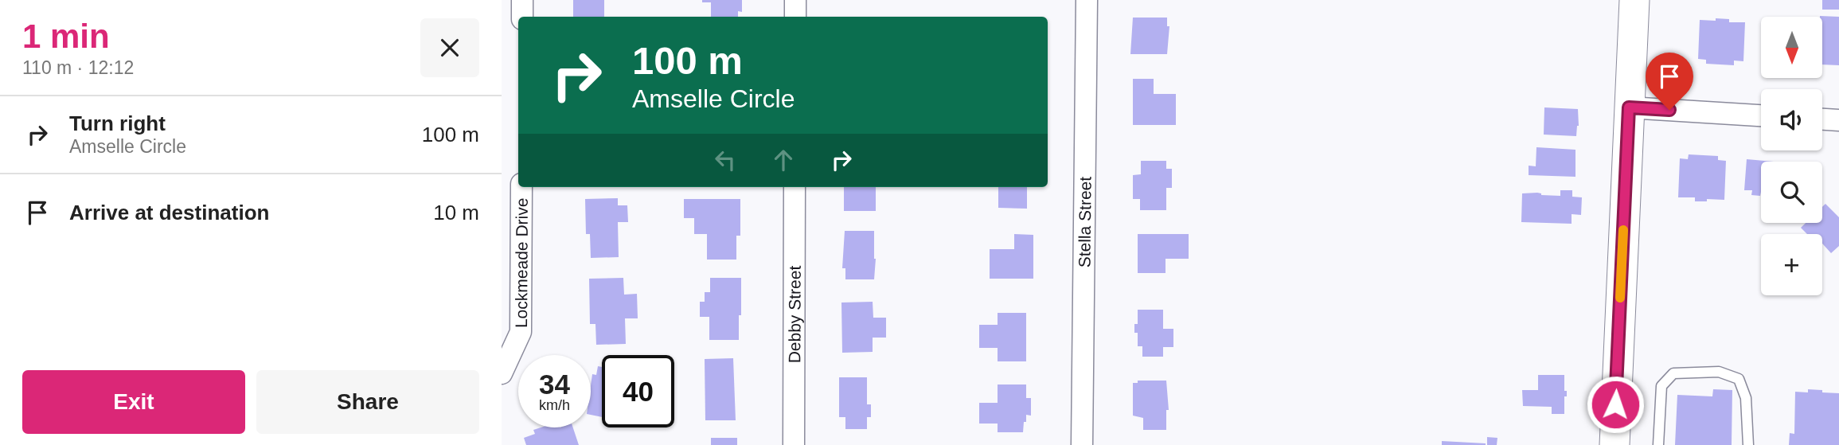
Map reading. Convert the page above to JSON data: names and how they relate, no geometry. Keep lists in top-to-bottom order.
{
  "streets": {
    "street": ["Stella Street", "Lockmeade Drive", "Debby Street"]
  },
  "north": "bottom",
  "page": {
    "heading": ["1 min", "110 m · 12:12"],
    "map_buttons": "+",
    "turn": ["100 m", "Amselle Circle"],
    "list": [
      {
        "name": "Turn right",
        "note": "Amselle Circle",
        "value": "100 m"
      },
      {
        "name": "Arrive at destination",
        "value": "10 m"
      }
    ],
    "speed": "34 km/h",
    "limit": "40",
    "buttons": ["Exit", "Share"]
  }
}
